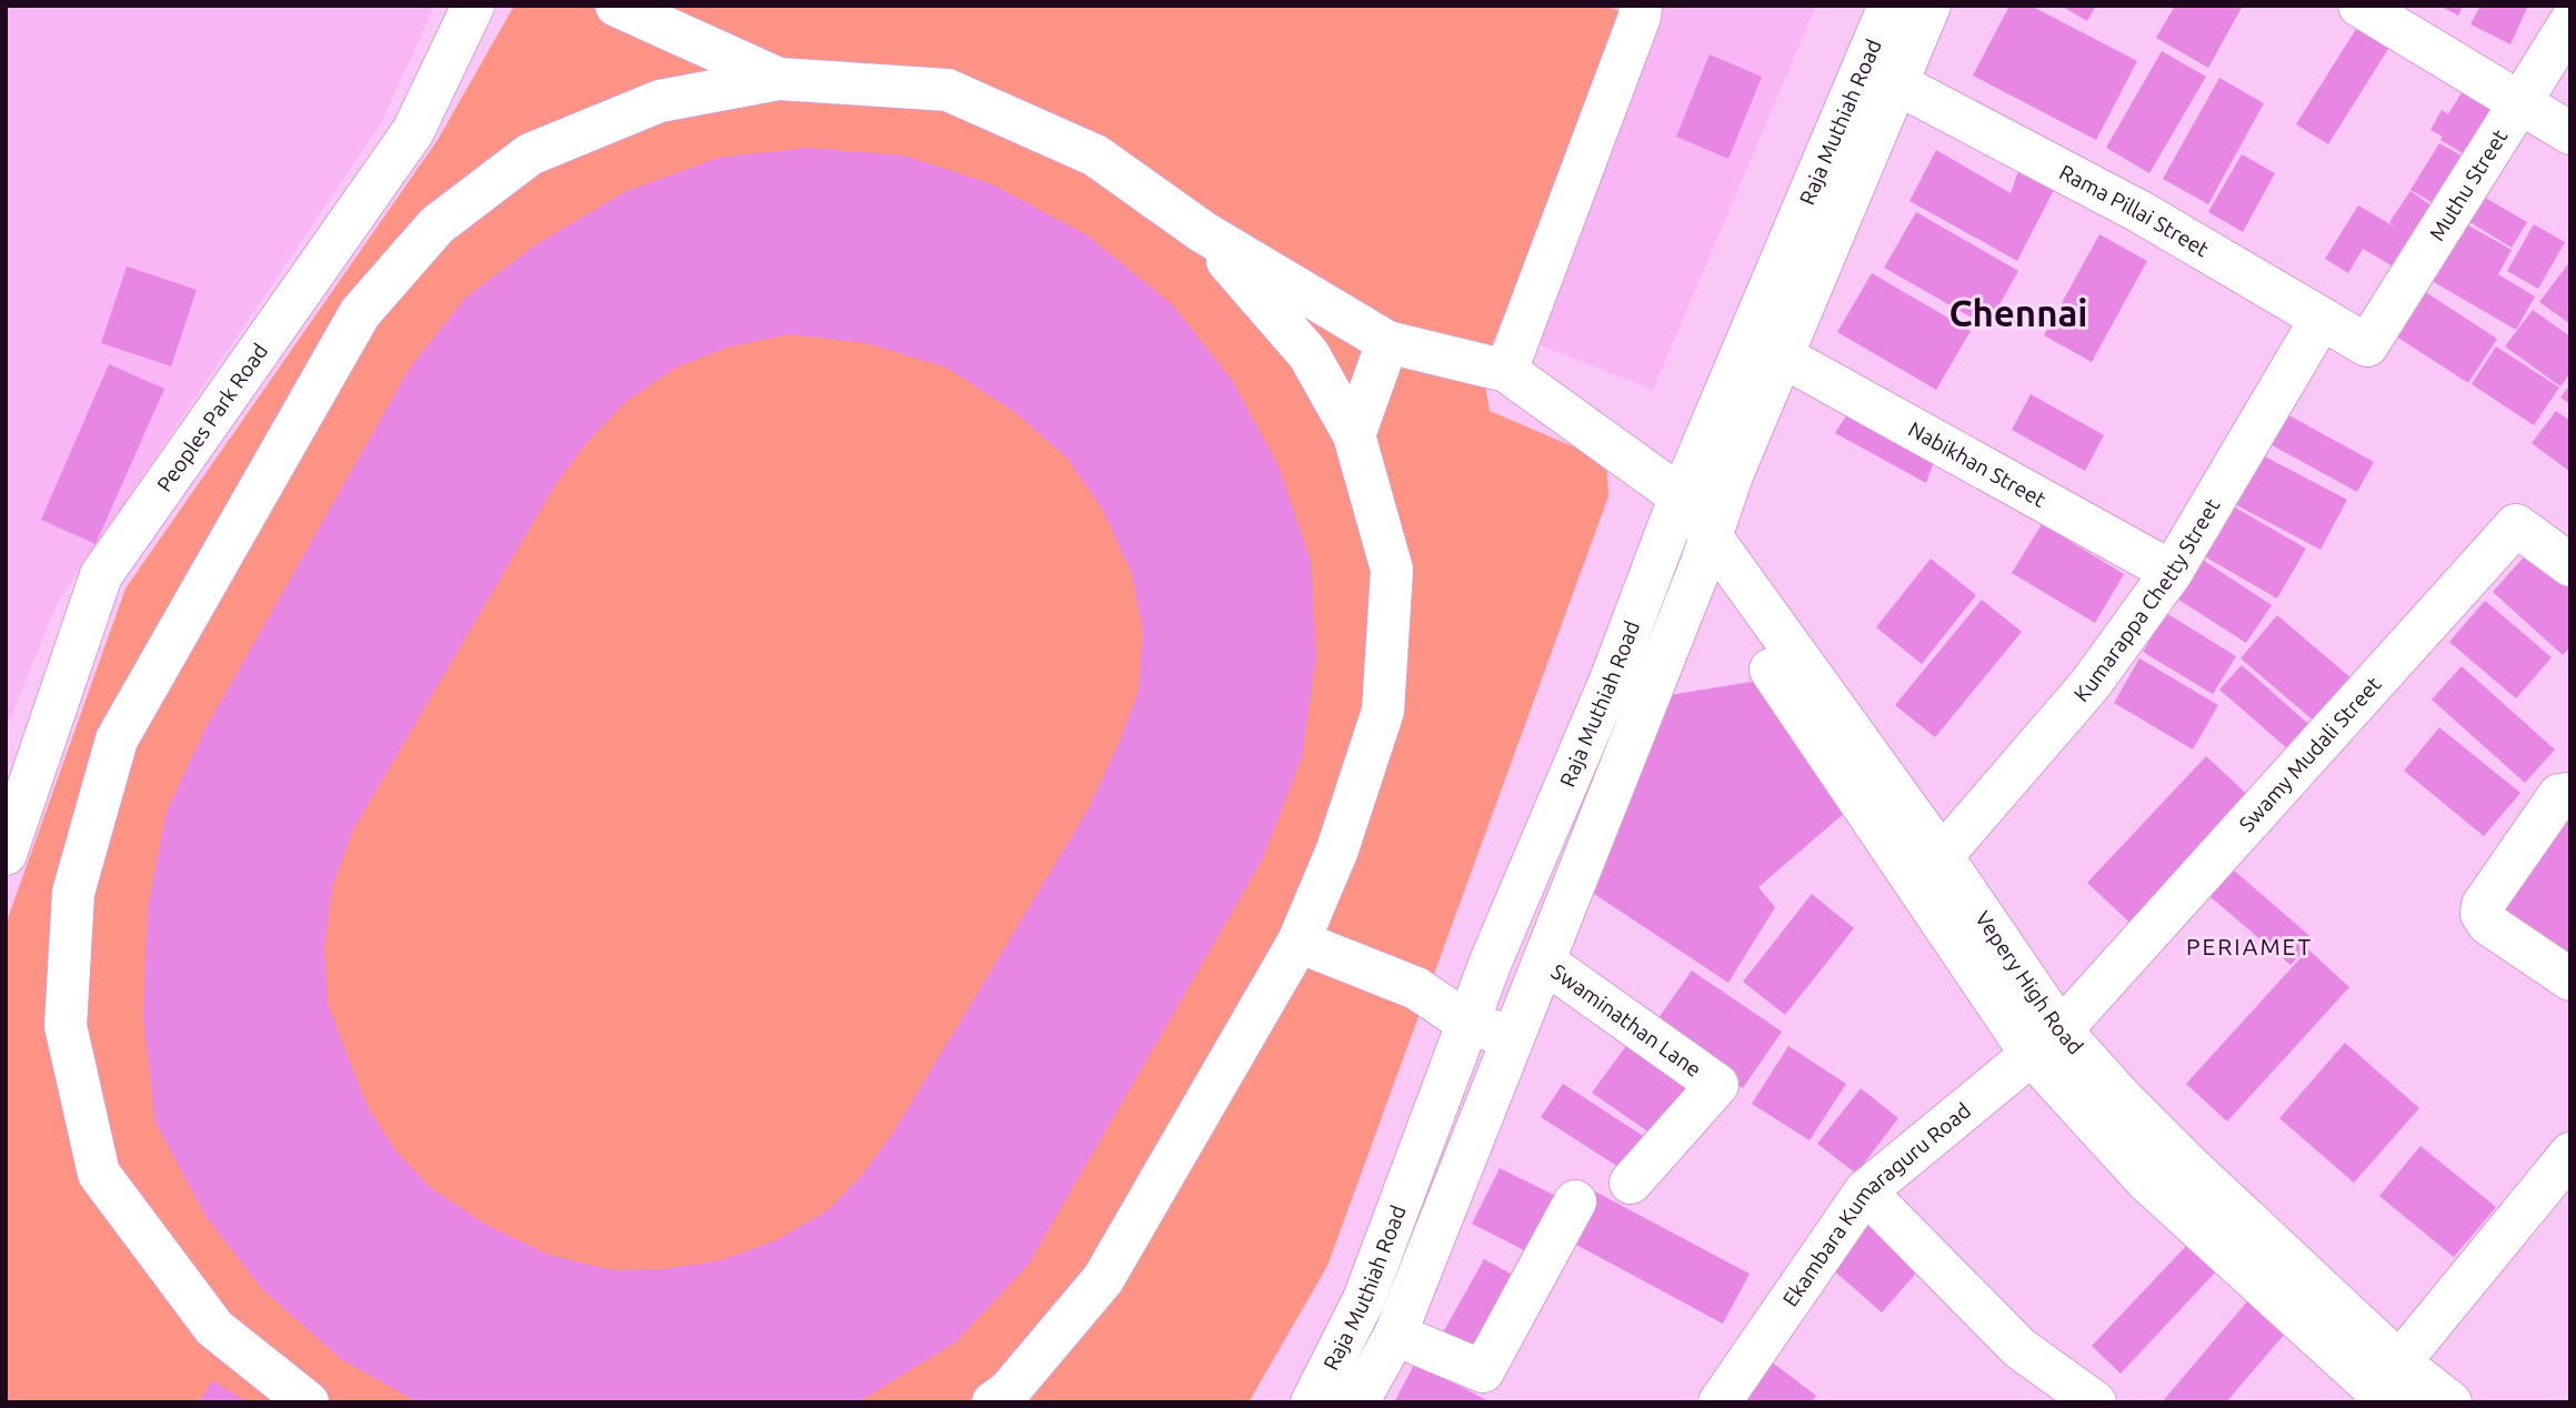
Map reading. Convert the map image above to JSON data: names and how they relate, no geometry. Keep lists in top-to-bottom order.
{
  "streets": {
    "street": [
      "Raja Muthiah Road",
      "Muthu Street",
      "Rama Pillai Street",
      "Peoples Park Road",
      "Nabikhan Street",
      "Kumarappa Chetty Street",
      "Swamy Mudali Street",
      "Vepery High Road",
      "Swaminathan Lane",
      "Ekambara Kumaraguru Road"
    ]
  },
  "crossings": [
    ["Raja Muthiah Road", "Rama Pillai Street"],
    ["Raja Muthiah Road", "Nabikhan Street"],
    ["Raja Muthiah Road", "Vepery High Road"],
    ["Raja Muthiah Road", "Swaminathan Lane"],
    ["Muthu Street", "Rama Pillai Street"],
    ["Rama Pillai Street", "Kumarappa Chetty Street"],
    ["Nabikhan Street", "Kumarappa Chetty Street"],
    ["Kumarappa Chetty Street", "Vepery High Road"],
    ["Swamy Mudali Street", "Vepery High Road"],
    ["Swamy Mudali Street", "Ekambara Kumaraguru Road"],
    ["Vepery High Road", "Ekambara Kumaraguru Road"]
  ],
  "districts": ["Chennai", "PERIAMET"]
}
